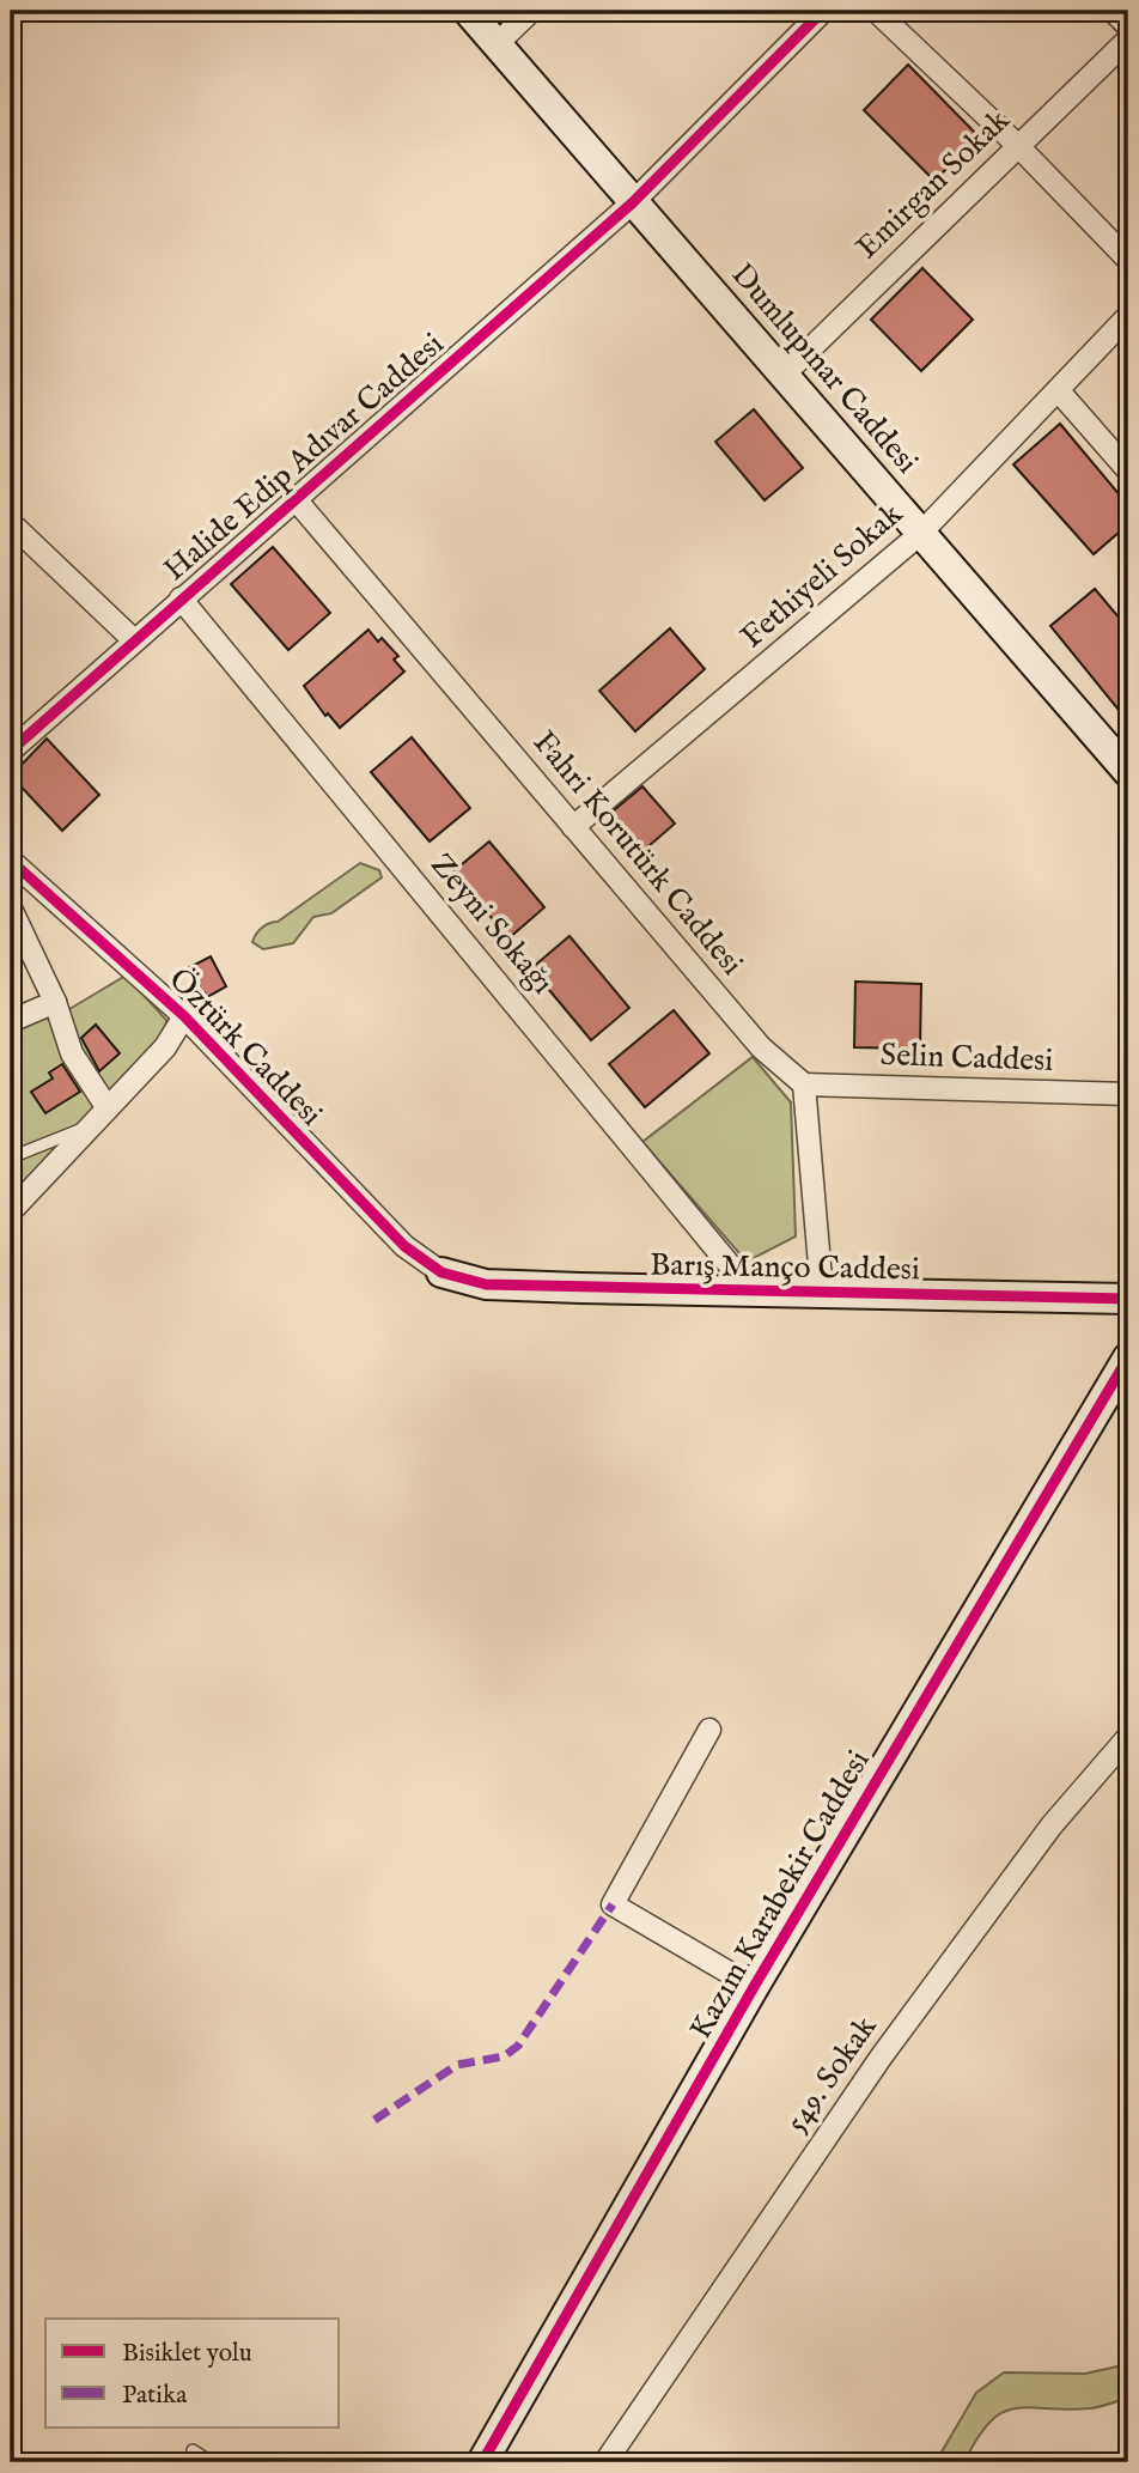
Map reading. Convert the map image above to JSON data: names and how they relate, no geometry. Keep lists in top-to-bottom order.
{
  "streets": {
    "street": [
      "Emirgan Sokak",
      "Dumlupınar Caddesi",
      "Halide Edip Adıvar Caddesi",
      "Fethiyeli Sokak",
      "Fahri Korutürk Caddesi",
      "Zeyni Sokağı",
      "Öztürk Caddesi",
      "Selin Caddesi",
      "Barış Manço Caddesi",
      "Kazım Karabekir Caddesi",
      "549. Sokak"
    ]
  },
  "crossings": [
    ["Emirgan Sokak", "Dumlupınar Caddesi"],
    ["Dumlupınar Caddesi", "Halide Edip Adıvar Caddesi"],
    ["Dumlupınar Caddesi", "Fethiyeli Sokak"],
    ["Halide Edip Adıvar Caddesi", "Fahri Korutürk Caddesi"],
    ["Halide Edip Adıvar Caddesi", "Zeyni Sokağı"],
    ["Fethiyeli Sokak", "Fahri Korutürk Caddesi"],
    ["Fahri Korutürk Caddesi", "Selin Caddesi"],
    ["Zeyni Sokağı", "Barış Manço Caddesi"],
    ["Öztürk Caddesi", "Barış Manço Caddesi"]
  ],
  "legend": ["Bisiklet yolu", "Patika"]
}
